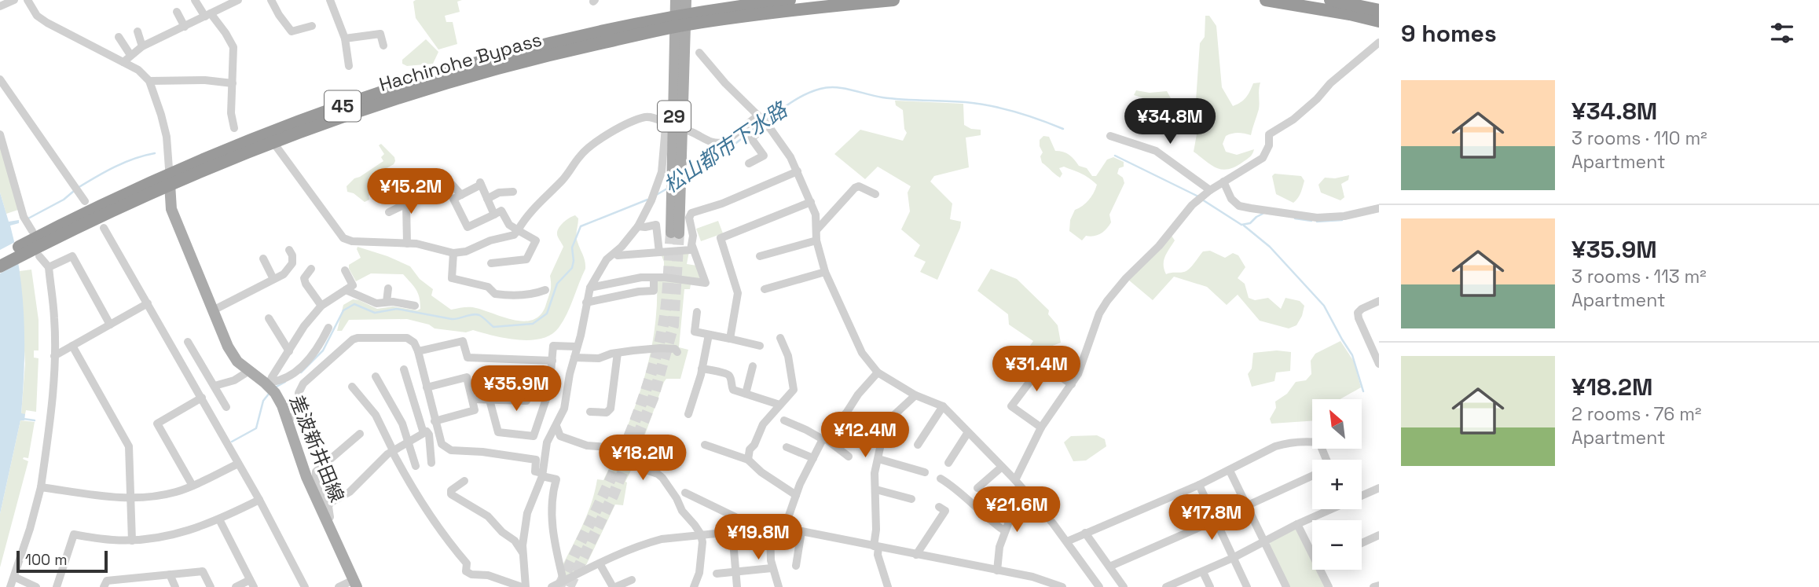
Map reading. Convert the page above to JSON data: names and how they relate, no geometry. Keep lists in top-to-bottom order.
{
  "streets": {
    "highway": ["Hachinohe Bypass", "45"],
    "main road": ["29", "差波新井田線"]
  },
  "crossings": [
    ["Hachinohe Bypass", "29"],
    ["Hachinohe Bypass", "差波新井田線"]
  ],
  "water": ["松山都市下水路"],
  "scale_bar": "100 m",
  "north": "top left",
  "page": {
    "heading": "9 homes",
    "list": [
      {
        "name": "¥34.8M",
        "note": "3 rooms · 110 m² · Apartment"
      },
      {
        "name": "¥35.9M",
        "note": "3 rooms · 113 m² · Apartment"
      },
      {
        "name": "¥18.2M",
        "note": "2 rooms · 76 m² · Apartment"
      }
    ],
    "price": [
      "¥34.8M",
      "¥15.2M",
      "¥31.4M",
      "¥35.9M",
      "¥12.4M",
      "¥18.2M",
      "¥21.6M",
      "¥17.8M",
      "¥19.8M"
    ],
    "map_buttons": ["+", "−"],
    "scale": "100 m"
  }
}
